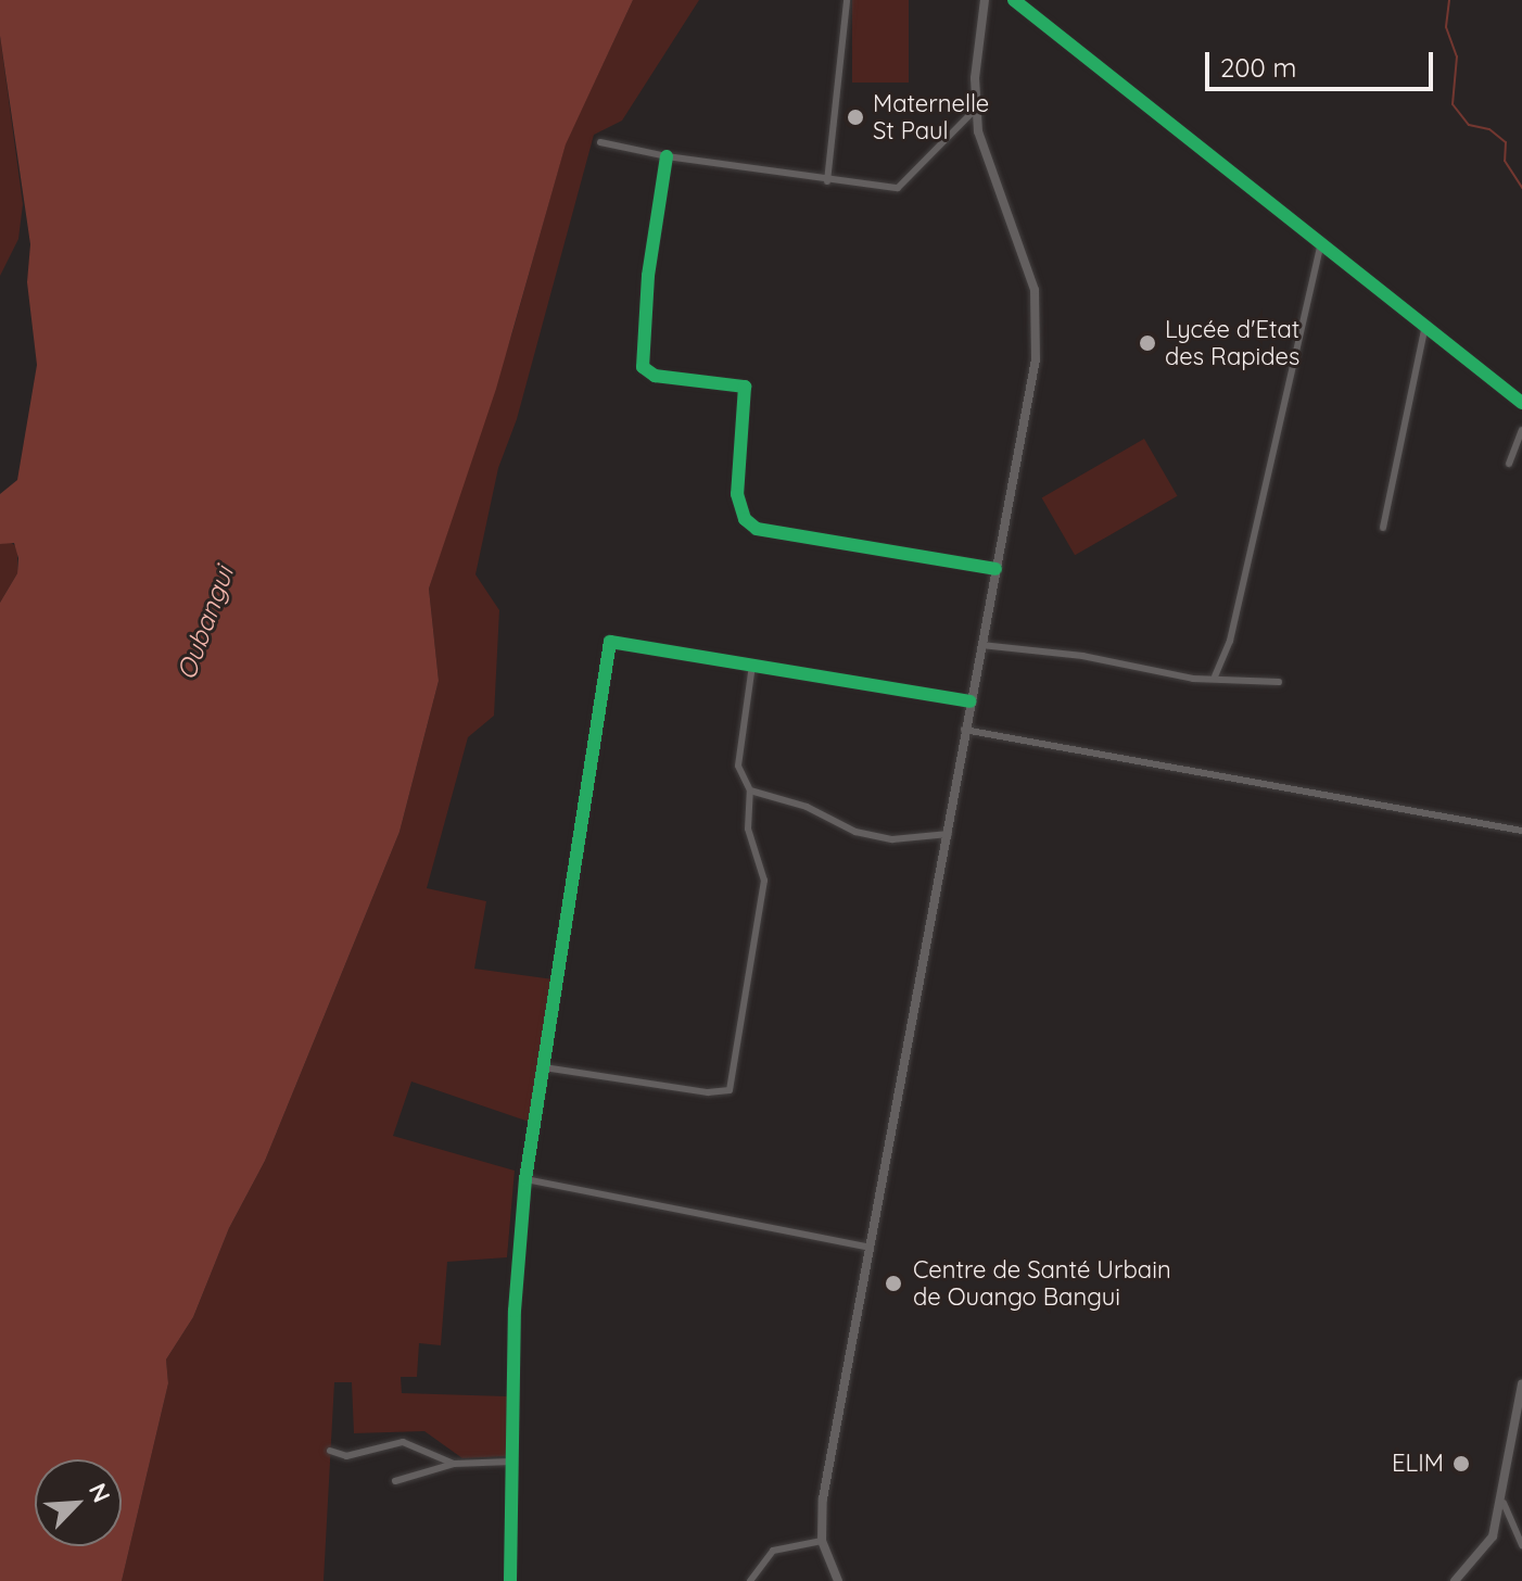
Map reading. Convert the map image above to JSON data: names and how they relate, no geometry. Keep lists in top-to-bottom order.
{
  "water": ["Oubangui"],
  "places": [
    "Maternelle St Paul",
    "Lycée d'Etat des Rapides",
    "Centre de Santé Urbain de Ouango Bangui",
    "ELIM"
  ],
  "scale_bar": "200 m",
  "north": "top right"
}
